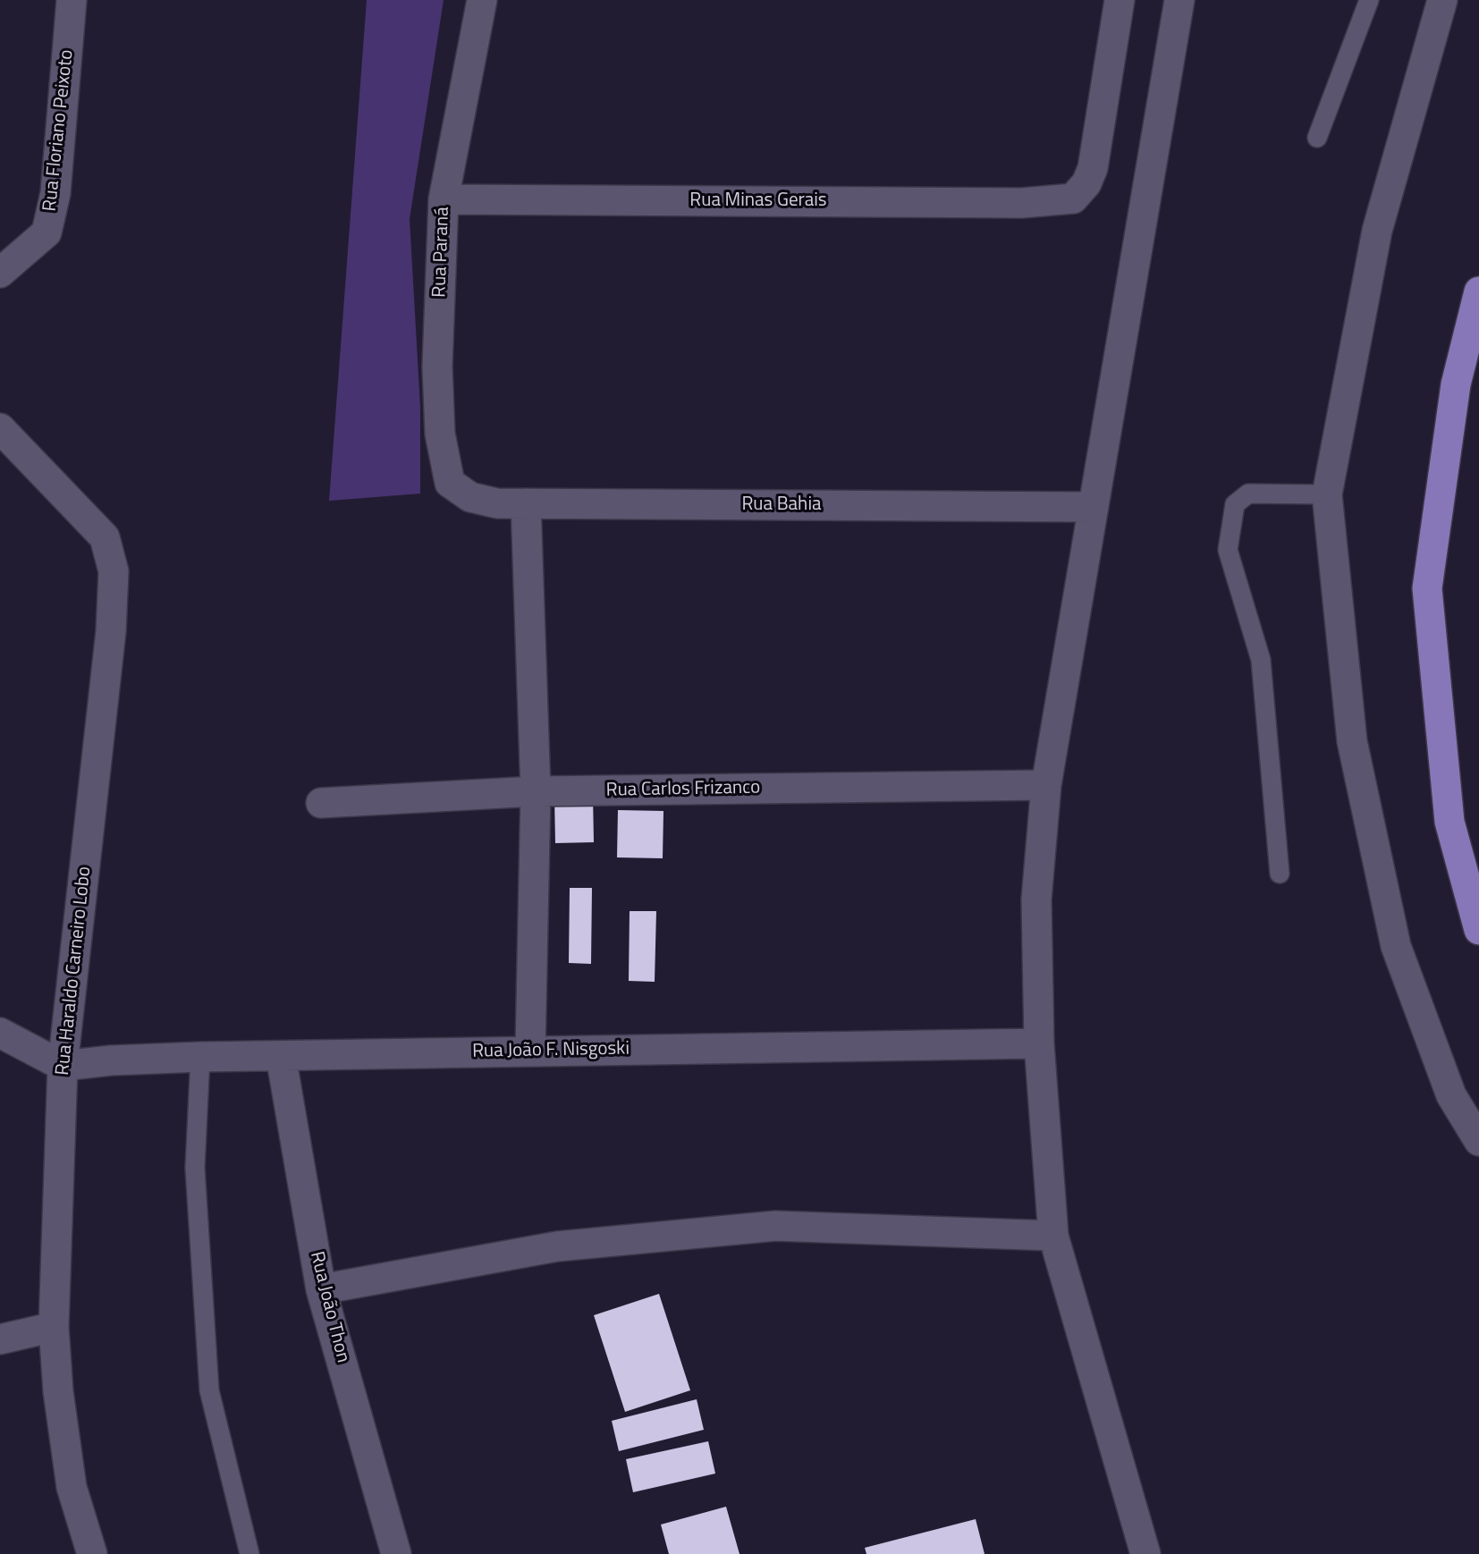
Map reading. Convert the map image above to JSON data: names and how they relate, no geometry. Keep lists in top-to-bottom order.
{
  "streets": {
    "street": [
      "Rua Floriano Peixoto",
      "Rua Minas Gerais",
      "Rua Paraná",
      "Rua Bahia",
      "Rua Carlos Frizanco",
      "Rua Haraldo Carneiro Lobo",
      "Rua João F. Nisgoski",
      "Rua João Thon"
    ]
  },
  "crossings": [
    ["Rua Minas Gerais", "Rua Paraná"],
    ["Rua Paraná", "Rua Bahia"],
    ["Rua Haraldo Carneiro Lobo", "Rua João F. Nisgoski"],
    ["Rua João F. Nisgoski", "Rua João Thon"]
  ]
}
